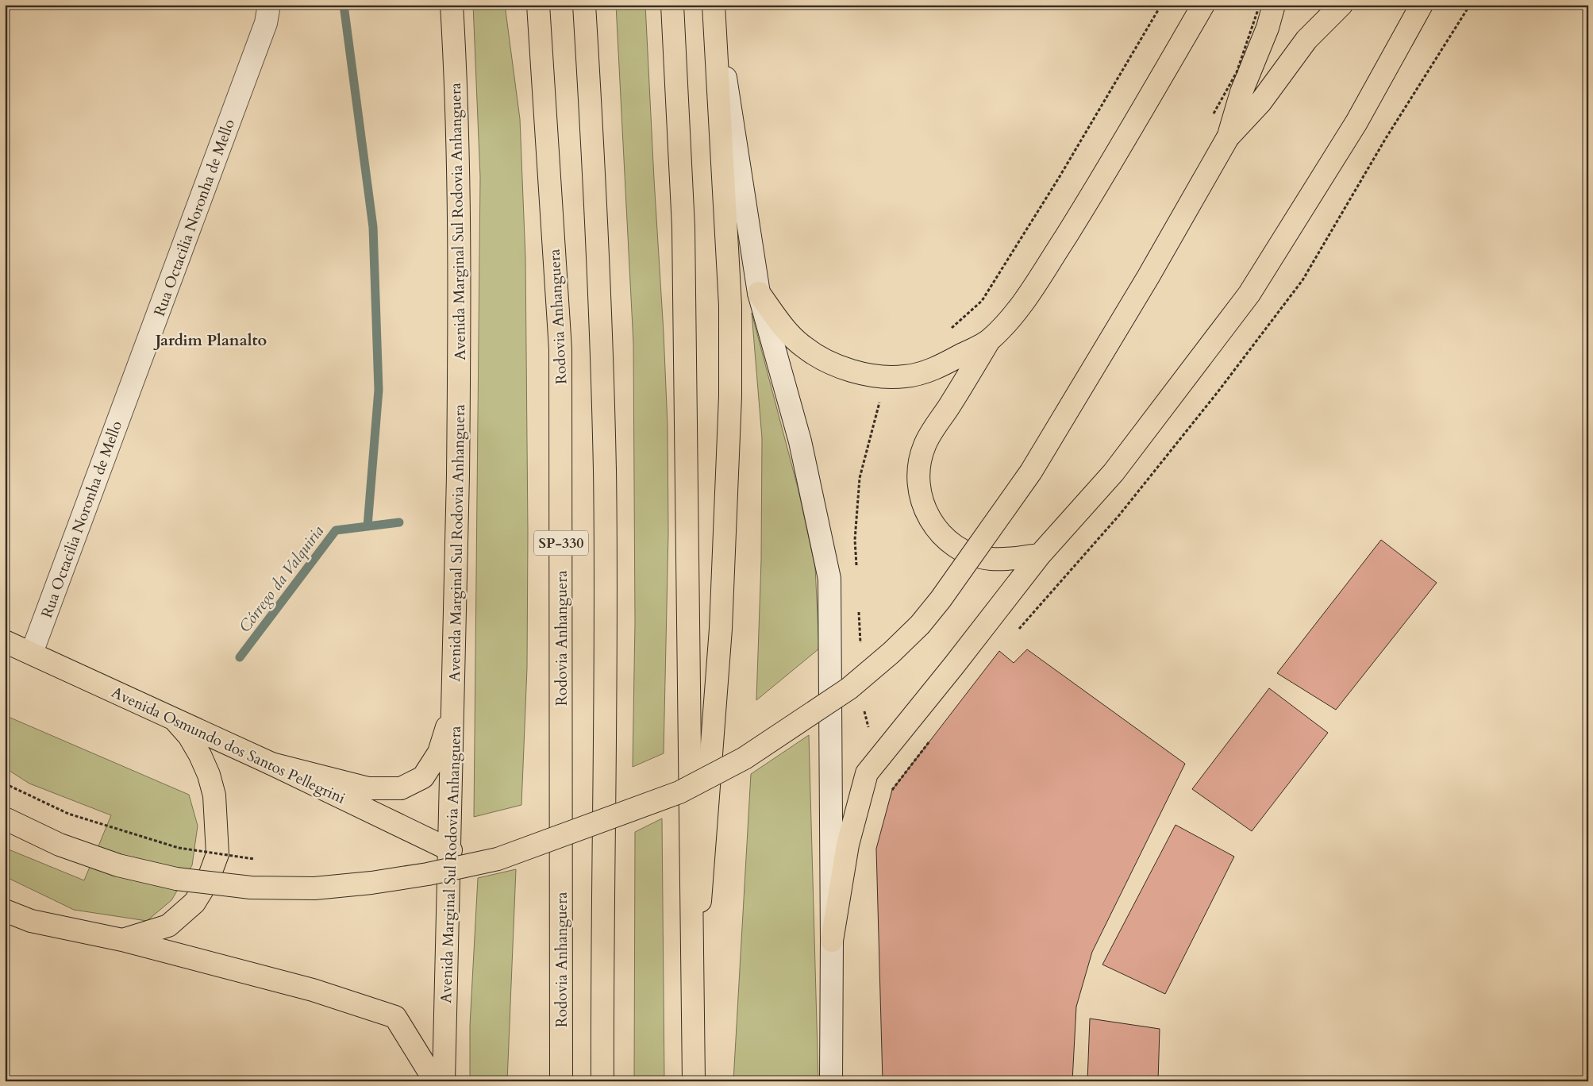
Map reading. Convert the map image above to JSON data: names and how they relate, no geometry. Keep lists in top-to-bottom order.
{
  "streets": {
    "main road": [
      "Rua Octacilia Noronha de Mello",
      "Avenida Marginal Sul Rodovia Anhanguera",
      "Rodovia Anhanguera",
      "SP-330",
      "Avenida Osmundo dos Santos Pellegrini"
    ]
  },
  "crossings": [
    ["Rua Octacilia Noronha de Mello", "Avenida Osmundo dos Santos Pellegrini"],
    ["Avenida Marginal Sul Rodovia Anhanguera", "Avenida Osmundo dos Santos Pellegrini"]
  ],
  "districts": ["Jardim Planalto"],
  "water": ["Córrego da Valquiria"]
}
